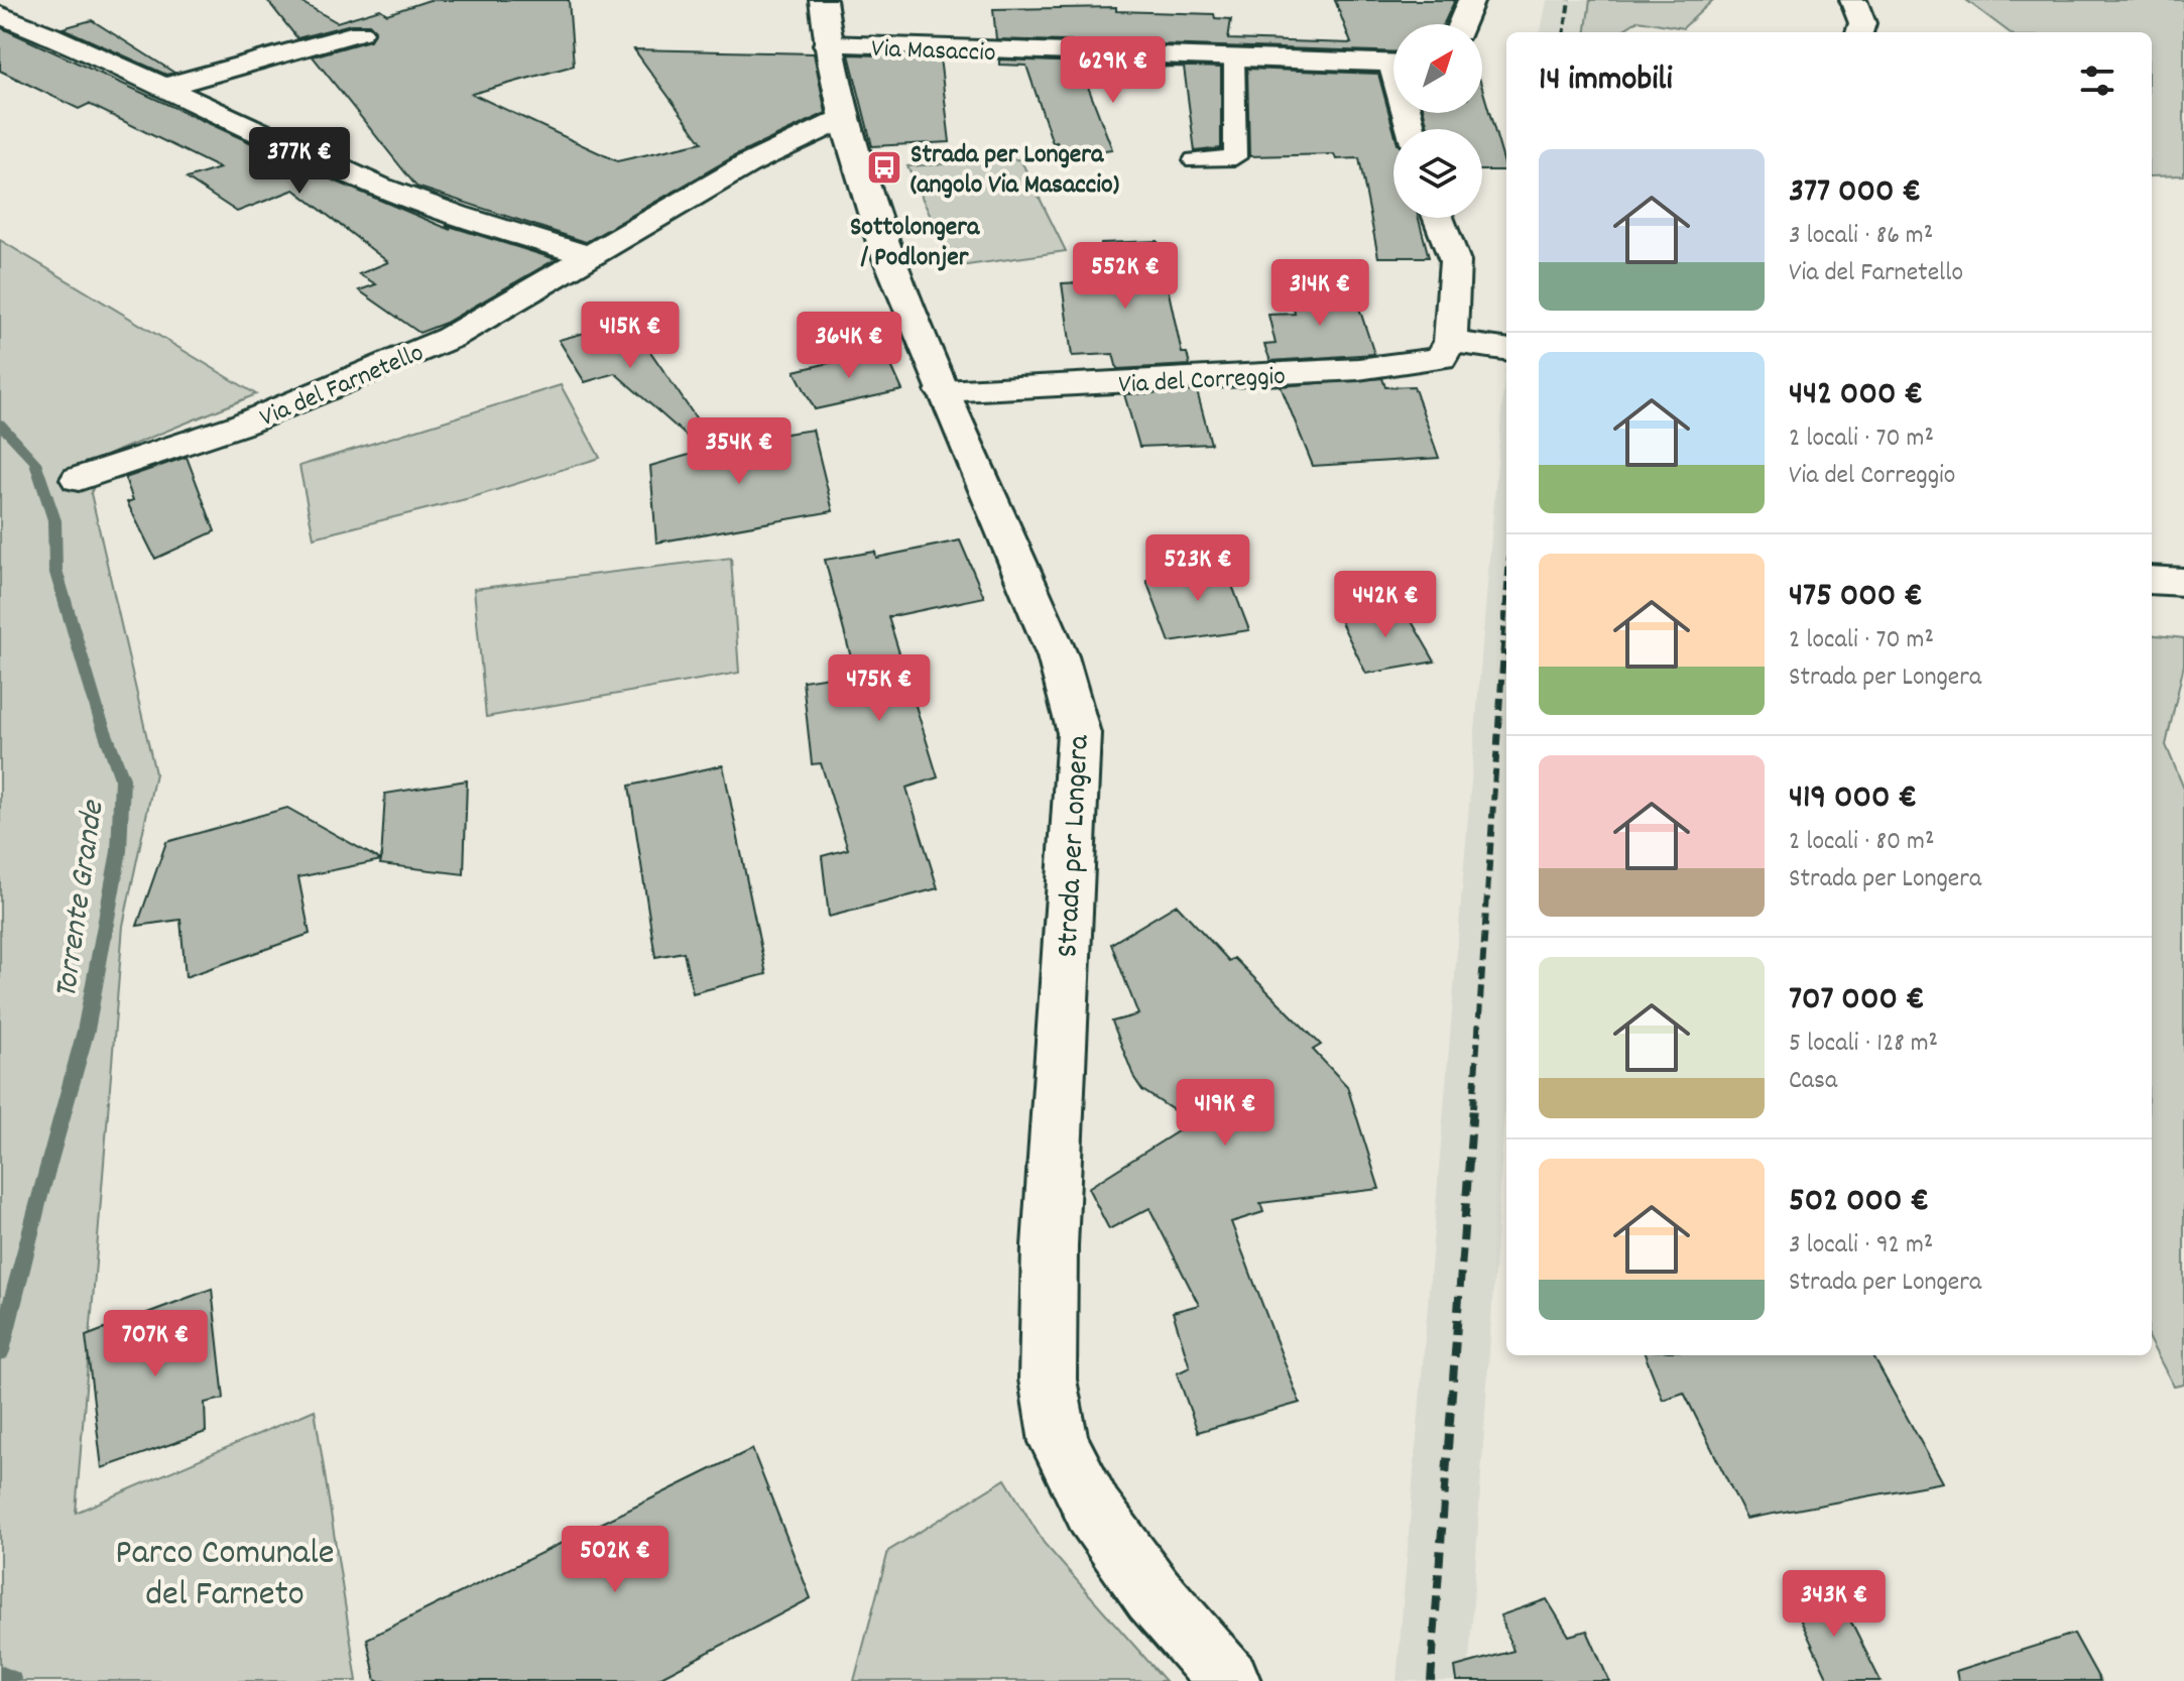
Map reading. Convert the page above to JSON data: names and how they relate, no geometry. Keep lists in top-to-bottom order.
{
  "streets": {
    "street": [
      "Via Masaccio",
      "Via del Correggio",
      "Via del Farnetello",
      "Strada per Longera"
    ]
  },
  "crossings": [
    ["Via Masaccio", "Strada per Longera"],
    ["Via del Correggio", "Strada per Longera"],
    ["Via del Farnetello", "Strada per Longera"]
  ],
  "districts": ["Sottolongera / Podlonjer"],
  "water": ["Torrente Grande"],
  "parks": ["Parco Comunale del Farneto"],
  "places": {
    "bus stop": ["Strada per Longera (angolo Via Masaccio)"]
  },
  "north": "top right",
  "page": {
    "heading": "14 immobili",
    "price": [
      "629K €",
      "377K €",
      "552K €",
      "314K €",
      "415K €",
      "364K €",
      "354K €",
      "523K €",
      "442K €",
      "475K €",
      "419K €",
      "707K €",
      "502K €",
      "343K €"
    ],
    "list": [
      {
        "name": "377 000 €",
        "note": "3 locali · 86 m² · Via del Farnetello"
      },
      {
        "name": "442 000 €",
        "note": "2 locali · 70 m² · Via del Correggio"
      },
      {
        "name": "475 000 €",
        "note": "2 locali · 70 m² · Strada per Longera"
      },
      {
        "name": "419 000 €",
        "note": "2 locali · 80 m² · Strada per Longera"
      },
      {
        "name": "707 000 €",
        "note": "5 locali · 128 m² · Casa"
      },
      {
        "name": "502 000 €",
        "note": "3 locali · 92 m² · Strada per Longera"
      }
    ]
  }
}
